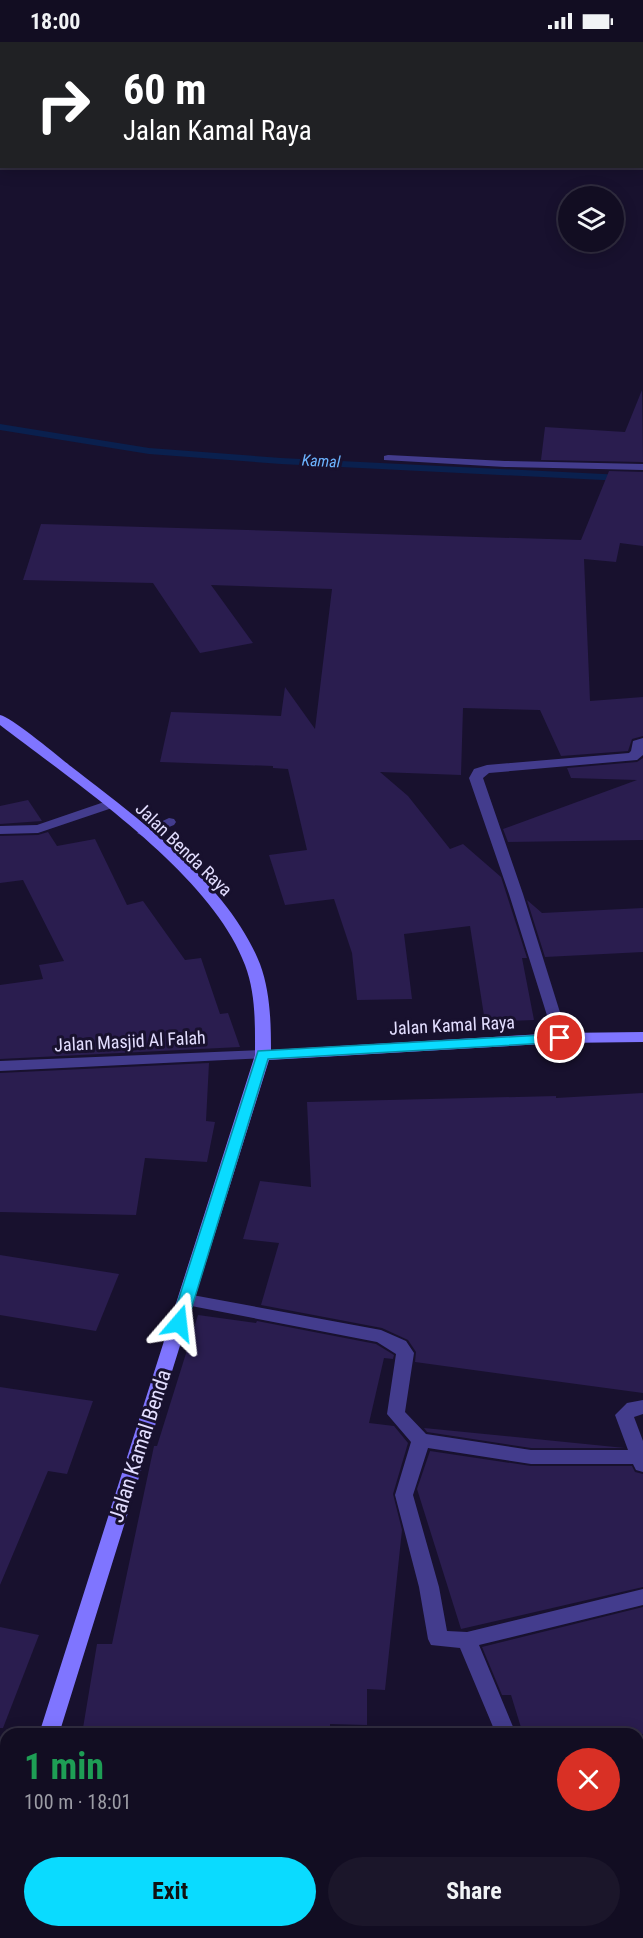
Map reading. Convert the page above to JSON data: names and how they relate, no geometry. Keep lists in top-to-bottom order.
{
  "streets": {
    "main road": ["Jalan Benda Raya", "Jalan Kamal Raya", "Jalan Kamal Benda"],
    "street": ["Jalan Masjid Al Falah"]
  },
  "crossings": [
    ["Jalan Benda Raya", "Jalan Kamal Raya"],
    ["Jalan Benda Raya", "Jalan Masjid Al Falah"],
    ["Jalan Benda Raya", "Jalan Kamal Benda"],
    ["Jalan Kamal Raya", "Jalan Masjid Al Falah"],
    ["Jalan Kamal Raya", "Jalan Kamal Benda"],
    ["Jalan Masjid Al Falah", "Jalan Kamal Benda"]
  ],
  "water": ["Kamal"],
  "page": {
    "status": "18:00",
    "turn": ["60 m", "Jalan Kamal Raya"],
    "heading": ["1 min", "100 m · 18:01"],
    "buttons": ["Exit", "Share"]
  }
}
